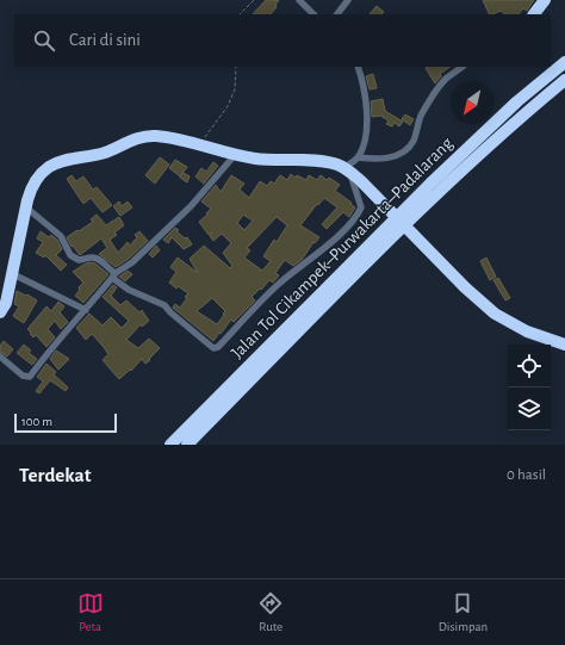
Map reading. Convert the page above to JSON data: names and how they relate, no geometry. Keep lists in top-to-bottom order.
{
  "streets": {
    "highway": ["Jalan Tol Cikampek–Purwakarta–Padalarang"]
  },
  "scale_bar": "100 m",
  "north": "bottom left",
  "page": {
    "search": "Cari di sini",
    "scale": "100 m",
    "heading": ["Terdekat", "0 hasil"],
    "nav": ["Peta", "Rute", "Disimpan"]
  }
}
